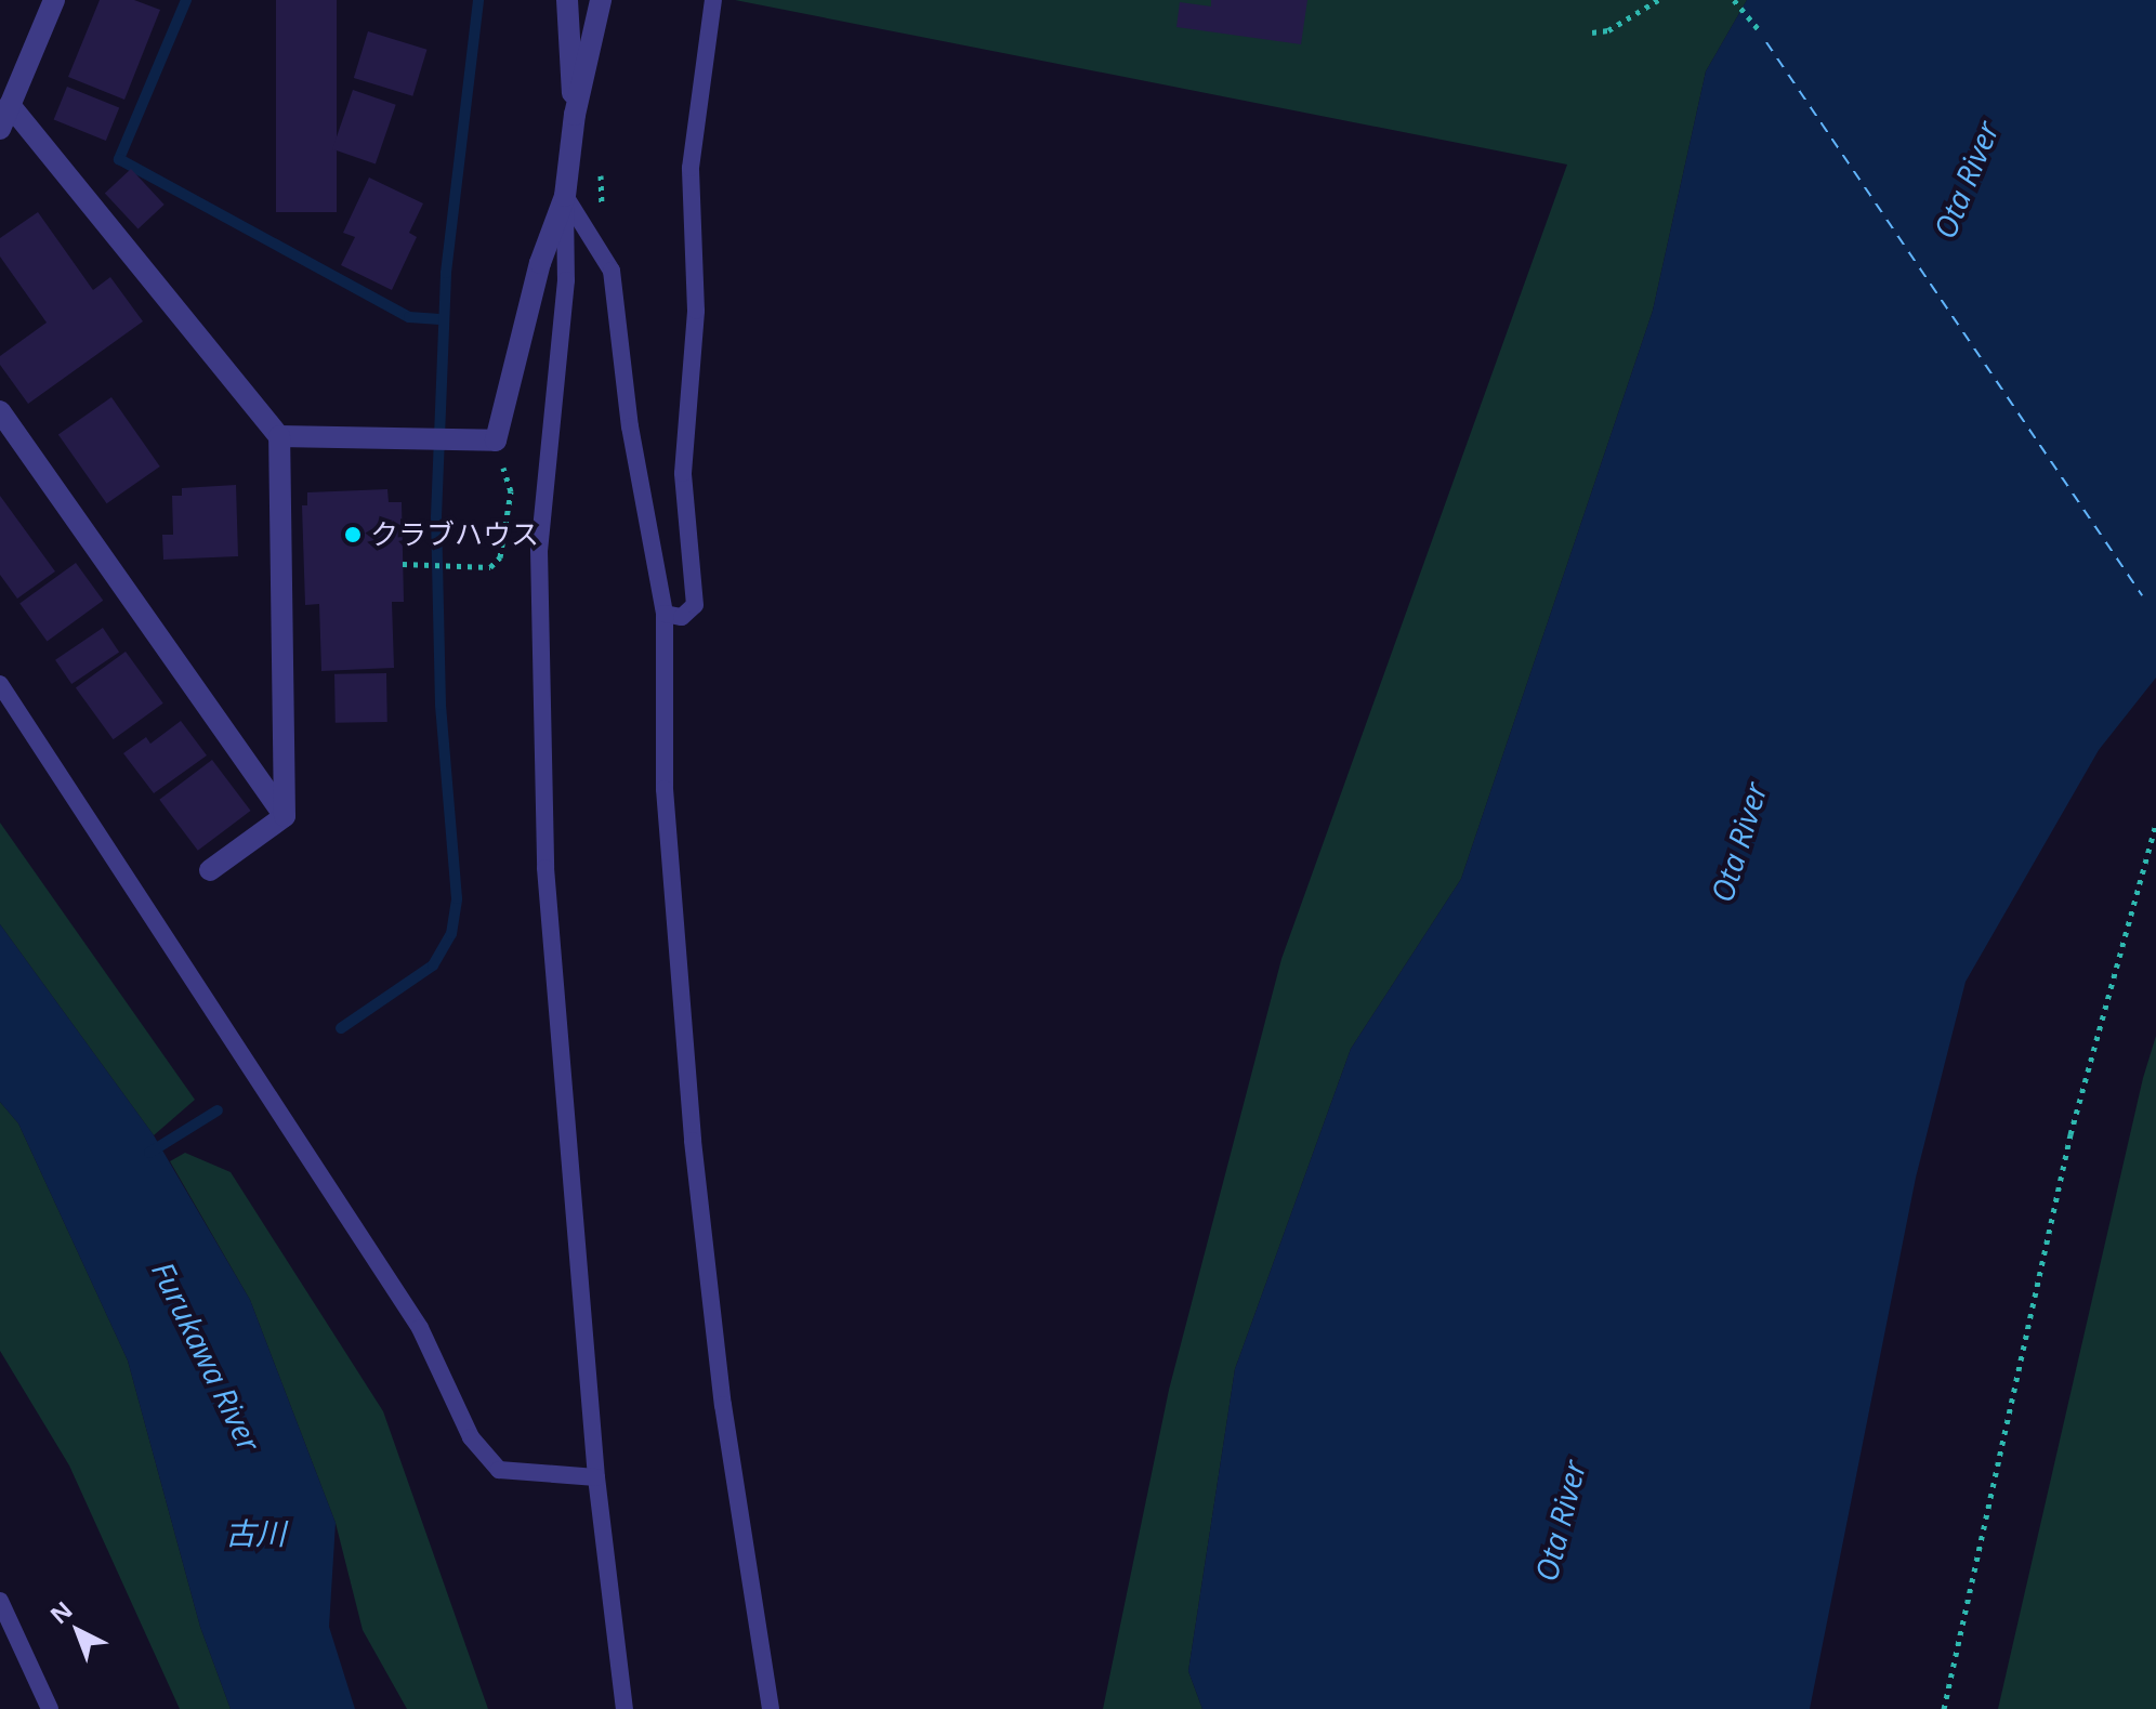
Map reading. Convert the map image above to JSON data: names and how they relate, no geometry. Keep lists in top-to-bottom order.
{
  "water": ["Ota River", "Furukawa River", "古川"],
  "places": ["クラブハウス"],
  "north": "top left"
}
